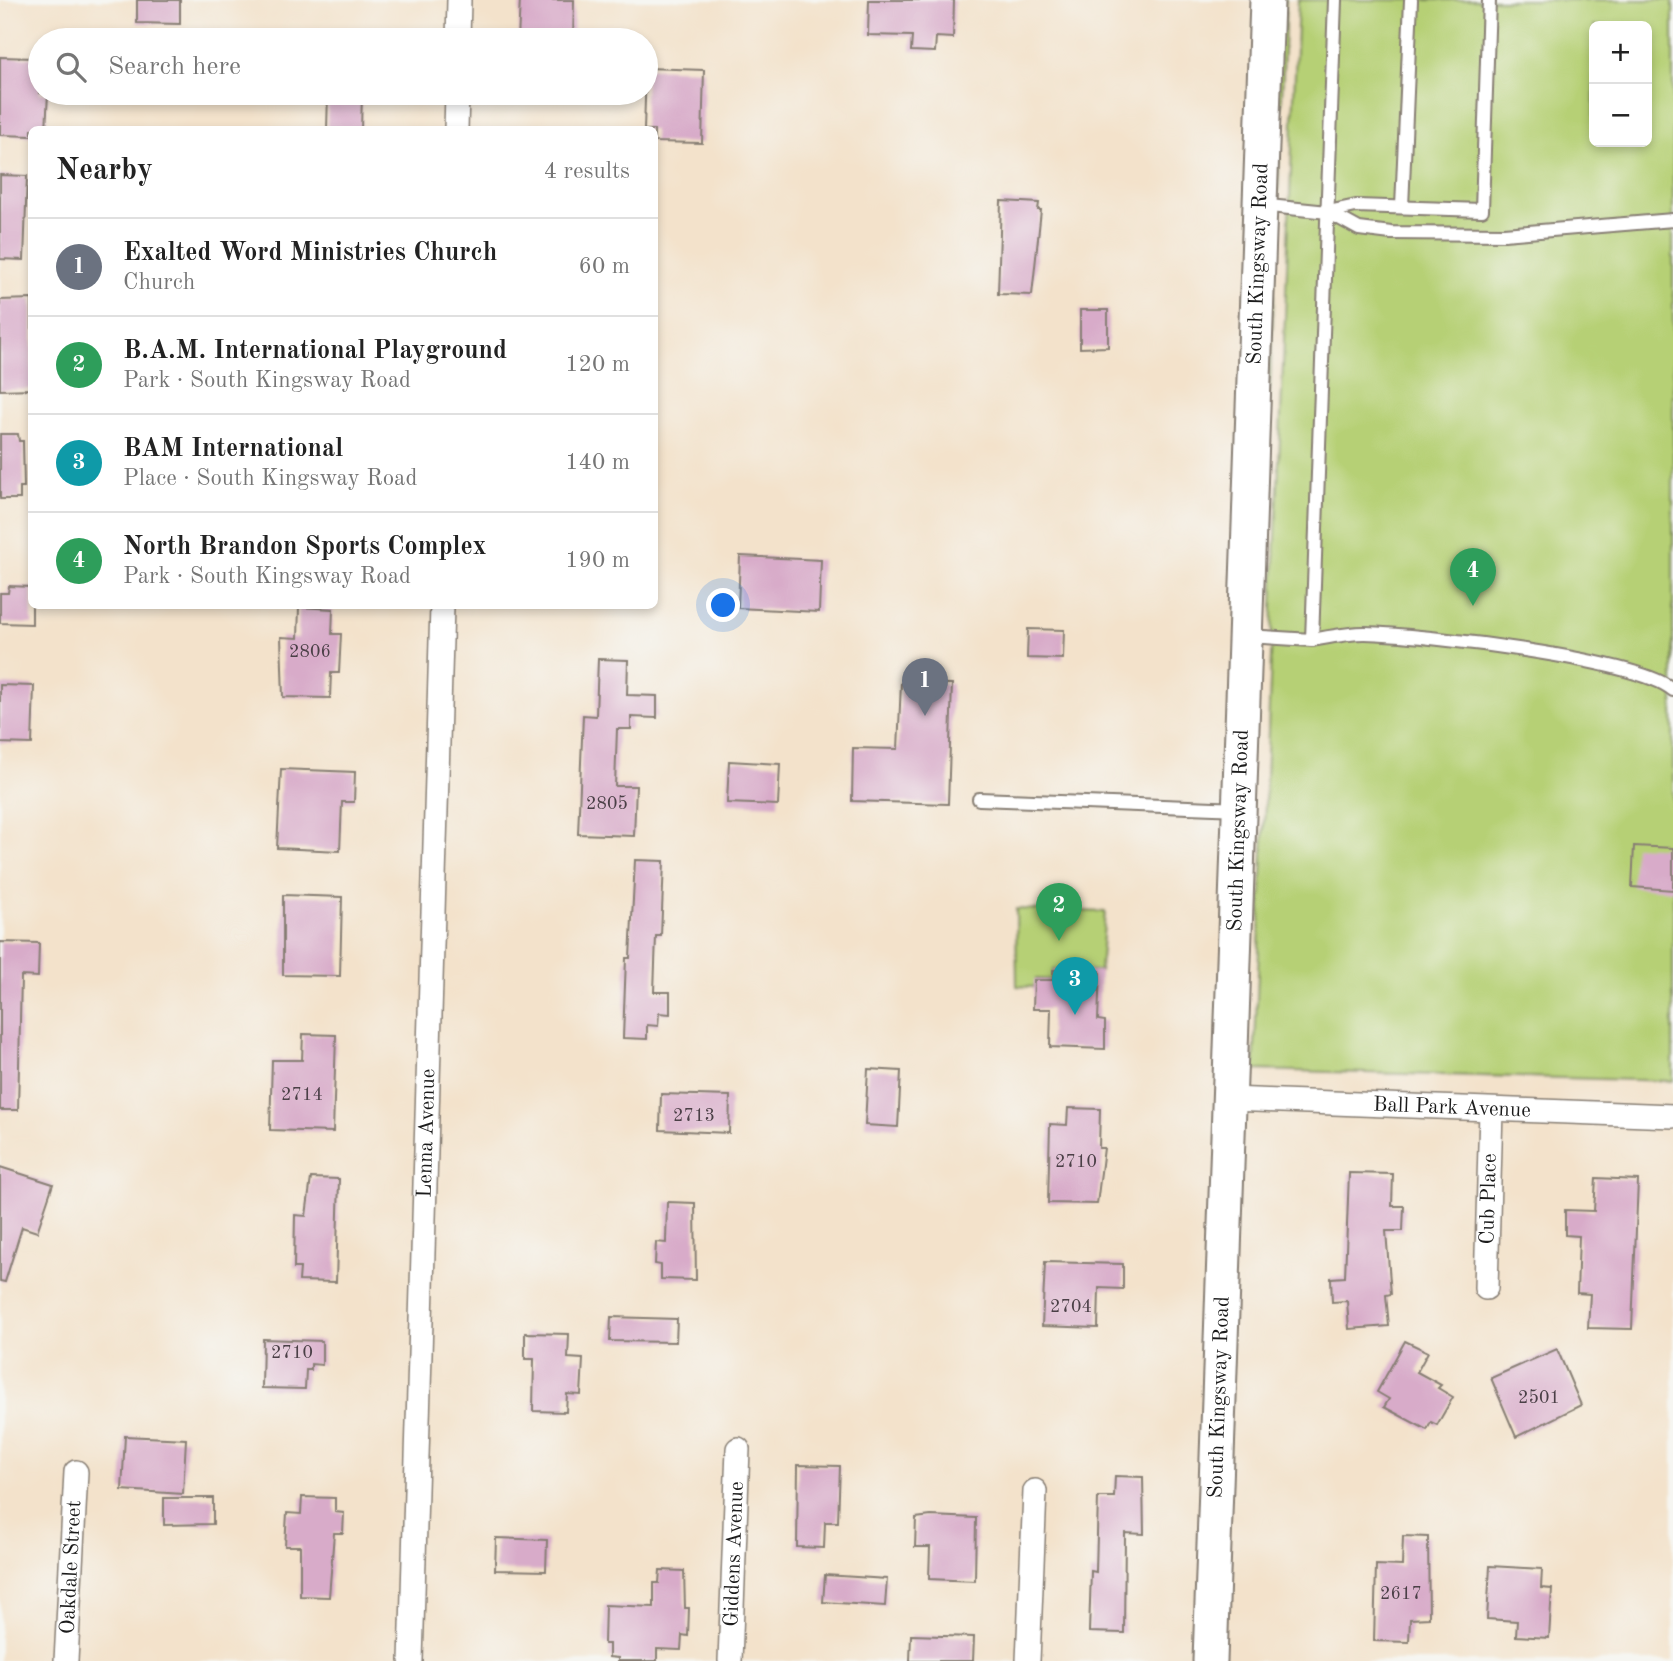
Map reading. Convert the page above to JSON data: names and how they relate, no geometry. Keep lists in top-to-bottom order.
{
  "streets": {
    "street": [
      "South Kingsway Road",
      "Ball Park Avenue",
      "Lenna Avenue",
      "Cub Place",
      "Giddens Avenue",
      "Oakdale Street"
    ]
  },
  "crossings": [
    ["South Kingsway Road", "Ball Park Avenue"],
    ["Ball Park Avenue", "Cub Place"]
  ],
  "house_numbers": [
    "2806",
    "2805",
    "2714",
    "2713",
    "2710",
    "2704",
    "2710",
    "2501",
    "2617"
  ],
  "page": {
    "map_buttons": ["+", "−"],
    "search": "Search here",
    "heading": ["Nearby", "4 results"],
    "list": [
      {
        "mark": "1",
        "name": "Exalted Word Ministries Church",
        "note": "Church",
        "value": "60 m"
      },
      {
        "mark": "2",
        "name": "B.A.M. International Playground",
        "note": "Park · South Kingsway Road",
        "value": "120 m"
      },
      {
        "mark": "3",
        "name": "BAM International",
        "note": "Place · South Kingsway Road",
        "value": "140 m"
      },
      {
        "mark": "4",
        "name": "North Brandon Sports Complex",
        "note": "Park · South Kingsway Road",
        "value": "190 m"
      }
    ],
    "pins": [
      "4",
      "1",
      "2",
      "3"
    ]
  }
}
